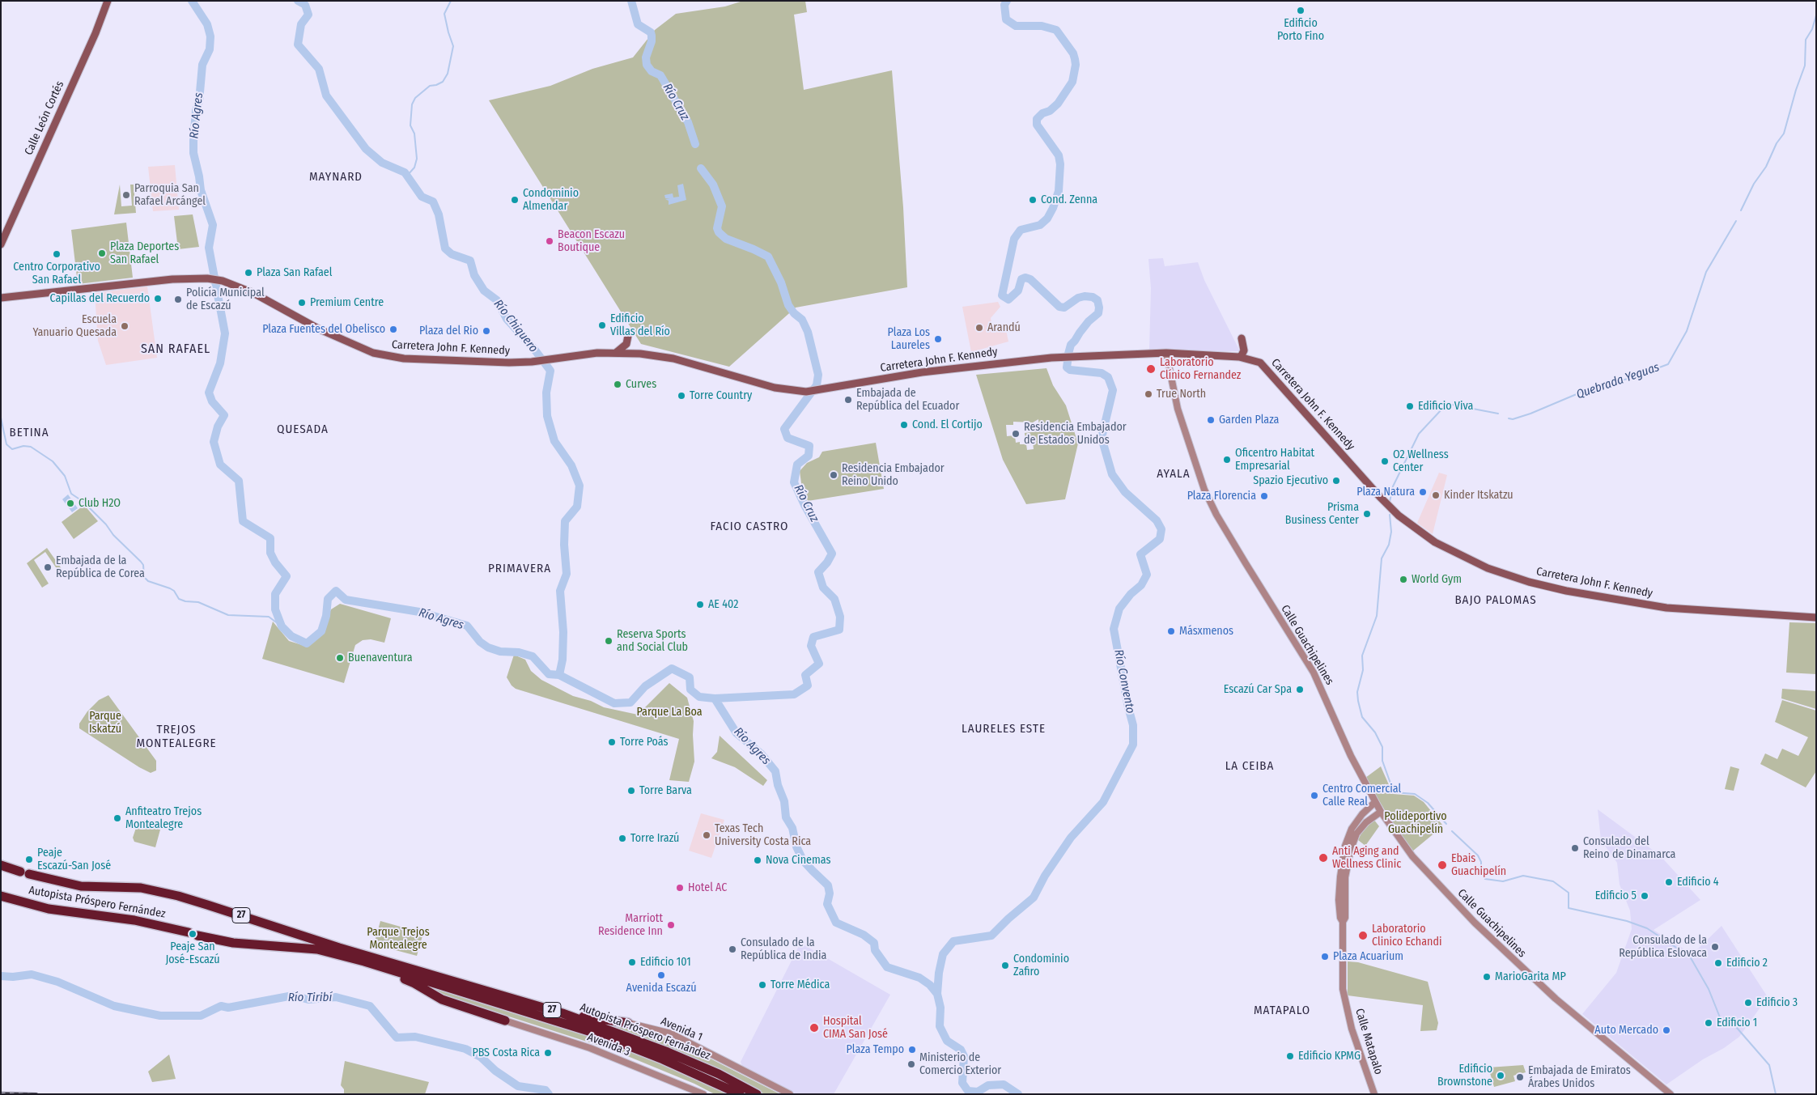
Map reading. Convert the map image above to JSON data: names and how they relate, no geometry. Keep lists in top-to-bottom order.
{
  "streets": {
    "highway": ["Autopista Próspero Fernández", "27"],
    "main road": ["Calle León Cortés", "Carretera John F. Kennedy"],
    "street": [
      "Calle Guachipelines",
      "Avenida 1",
      "Calle Matapalo",
      "Avenida 3"
    ]
  },
  "crossings": [
    ["Carretera John F. Kennedy", "Calle Guachipelines"],
    ["Calle Guachipelines", "Calle Matapalo"]
  ],
  "districts": [
    "MAYNARD",
    "SAN RAFAEL",
    "QUESADA",
    "BETINA",
    "AYALA",
    "FACIO CASTRO",
    "PRIMAVERA",
    "BAJO PALOMAS",
    "LAURELES ESTE",
    "TREJOS MONTEALEGRE",
    "LA CEIBA",
    "MATAPALO"
  ],
  "water": [
    "Río Cruz",
    "Río Agres",
    "Río Chiquero",
    "Quebrada Yeguas",
    "Río Convento",
    "Río Tiribí"
  ],
  "parks": [
    "Parque La Boa",
    "Parque Iskatzú",
    "Polideportivo Guachipelín",
    "Parque Trejos Montealegre"
  ],
  "places": [
    "Edificio Porto Fino",
    "Parroquia San Rafael Arcángel",
    "Condominio Almendar",
    "Cond. Zenna",
    "Beacon Escazu Boutique",
    "Plaza Deportes San Rafael",
    "Centro Corporativo San Rafael",
    "Plaza San Rafael",
    "Capillas del Recuerdo",
    "Policía Municipal de Escazú",
    "Premium Centre",
    "Edificio Villas del Río",
    "Escuela Yanuario Quesada",
    "Arandú",
    "Plaza Fuentes del Obelisco",
    "Plaza del Rio",
    "Plaza Los Laureles",
    "Laboratorio Clínico Fernandez",
    "Curves",
    "True North",
    "Torre Country",
    "Embajada de República del Ecuador",
    "Edificio Viva",
    "Garden Plaza",
    "Cond. El Cortijo",
    "Residencia Embajador de Estados Unidos",
    "Oficentro Habitat Empresarial",
    "O2 Wellness Center",
    "Residencia Embajador Reino Unido",
    "Spazio Ejecutivo",
    "Plaza Natura",
    "Kinder Itskatzu",
    "Plaza Florencia",
    "Club H2O",
    "Prisma Business Center",
    "Embajada de la República de Corea",
    "World Gym",
    "AE 402",
    "Másxmenos",
    "Reserva Sports and Social Club",
    "Buenaventura",
    "Escazú Car Spa",
    "Torre Poás",
    "Torre Barva",
    "Centro Comercial Calle Real",
    "Anfiteatro Trejos Montealegre",
    "Texas Tech University Costa Rica",
    "Torre Irazú",
    "Consulado del Reino de Dinamarca",
    "Anti Aging and Wellness Clinic",
    "Peaje Escazú-San José",
    "Nova Cinemas",
    "Ebais Guachipelín",
    "Edificio 4",
    "Hotel AC",
    "Edificio 5",
    "Marriott Residence Inn",
    "Peaje San José-Escazú",
    "Laboratorio Clinico Echandi",
    "Consulado de la República Eslovaca",
    "Consulado de la República de India",
    "Plaza Acuarium",
    "Edificio 101",
    "Edificio 2",
    "Condominio Zafiro",
    "Avenida Escazú",
    "MarioGarita MP",
    "Torre Médica",
    "Edificio 3",
    "Edificio 1",
    "Hospital CIMA San José",
    "Auto Mercado",
    "Plaza Tempo",
    "PBS Costa Rica",
    "Edificio KPMG",
    "Ministerio de Comercio Exterior",
    "Edificio Brownstone",
    "Embajada de Emiratos Árabes Unidos"
  ]
}
